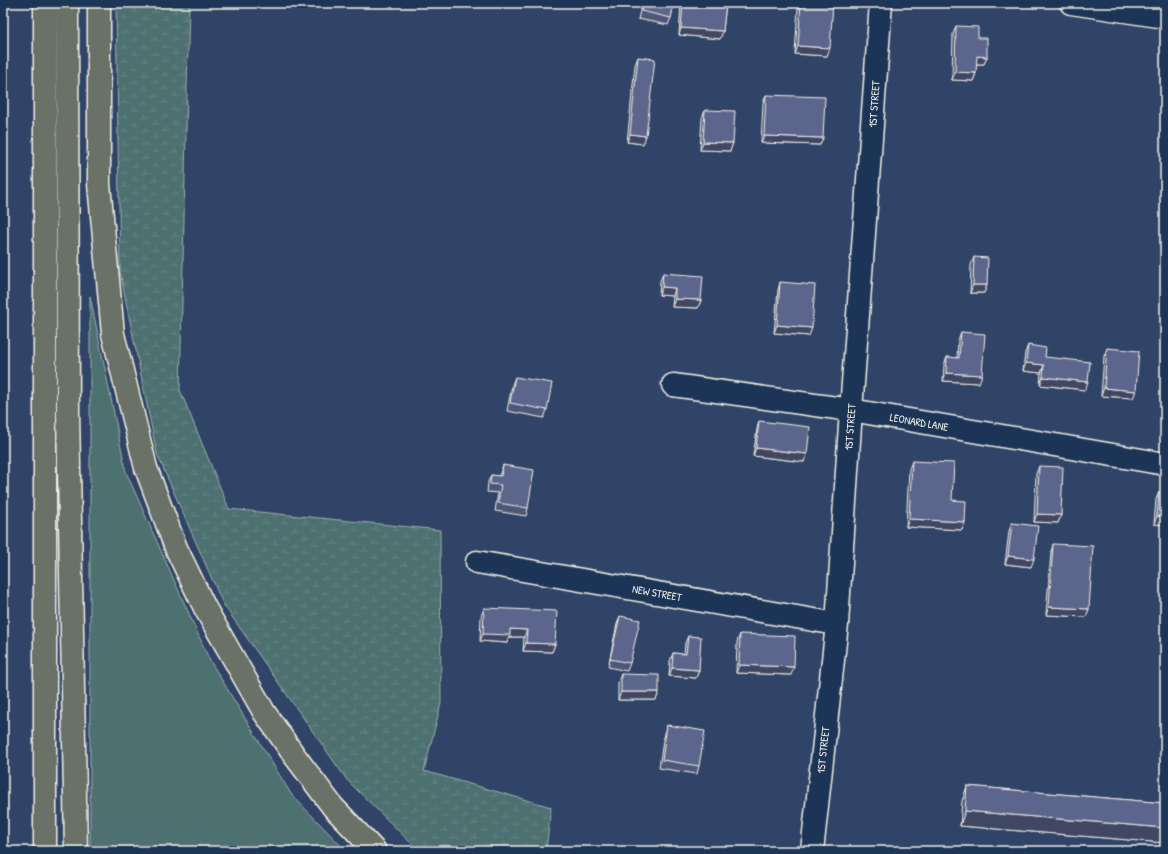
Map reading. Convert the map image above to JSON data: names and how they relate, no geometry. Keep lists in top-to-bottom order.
{
  "streets": {
    "street": ["1ST STREET", "LEONARD LANE", "NEW STREET"]
  },
  "crossings": [
    ["1ST STREET", "LEONARD LANE"],
    ["1ST STREET", "NEW STREET"]
  ]
}
